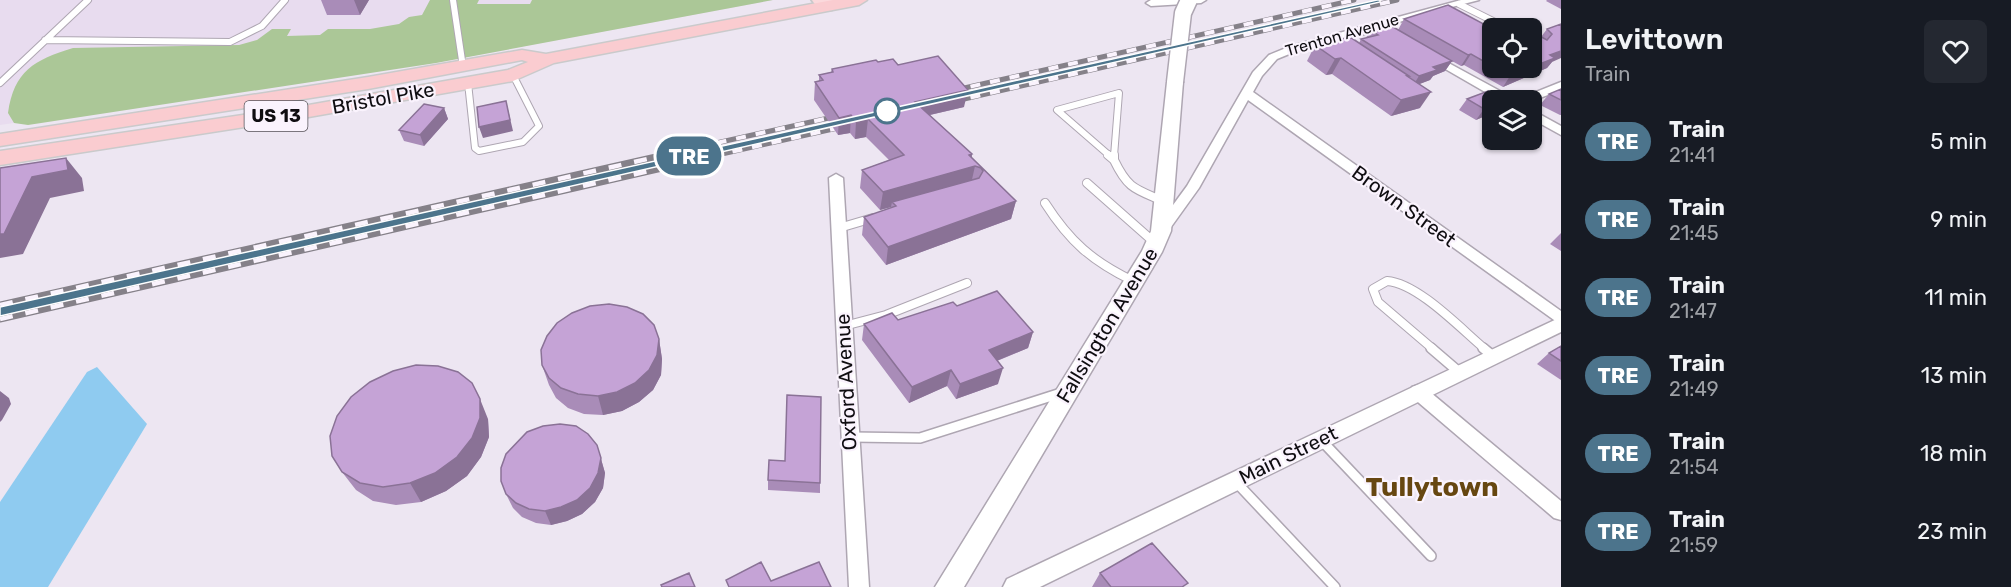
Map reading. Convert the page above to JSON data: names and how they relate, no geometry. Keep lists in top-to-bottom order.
{
  "streets": {
    "highway": ["Bristol Pike", "US 13"],
    "main road": ["Fallsington Avenue"],
    "street": [
      "Trenton Avenue",
      "Brown Street",
      "Oxford Avenue",
      "Main Street"
    ]
  },
  "crossings": [
    ["Trenton Avenue", "Brown Street"],
    ["Trenton Avenue", "Fallsington Avenue"],
    ["Brown Street", "Main Street"]
  ],
  "districts": ["Tullytown"],
  "page": {
    "on_map": "TRE",
    "heading": ["Levittown", "Train"],
    "list": [
      {
        "mark": "TRE",
        "name": "Train",
        "note": "21:41",
        "value": "5 min"
      },
      {
        "mark": "TRE",
        "name": "Train",
        "note": "21:45",
        "value": "9 min"
      },
      {
        "mark": "TRE",
        "name": "Train",
        "note": "21:47",
        "value": "11 min"
      },
      {
        "mark": "TRE",
        "name": "Train",
        "note": "21:49",
        "value": "13 min"
      },
      {
        "mark": "TRE",
        "name": "Train",
        "note": "21:54",
        "value": "18 min"
      },
      {
        "mark": "TRE",
        "name": "Train",
        "note": "21:59",
        "value": "23 min"
      }
    ]
  }
}
